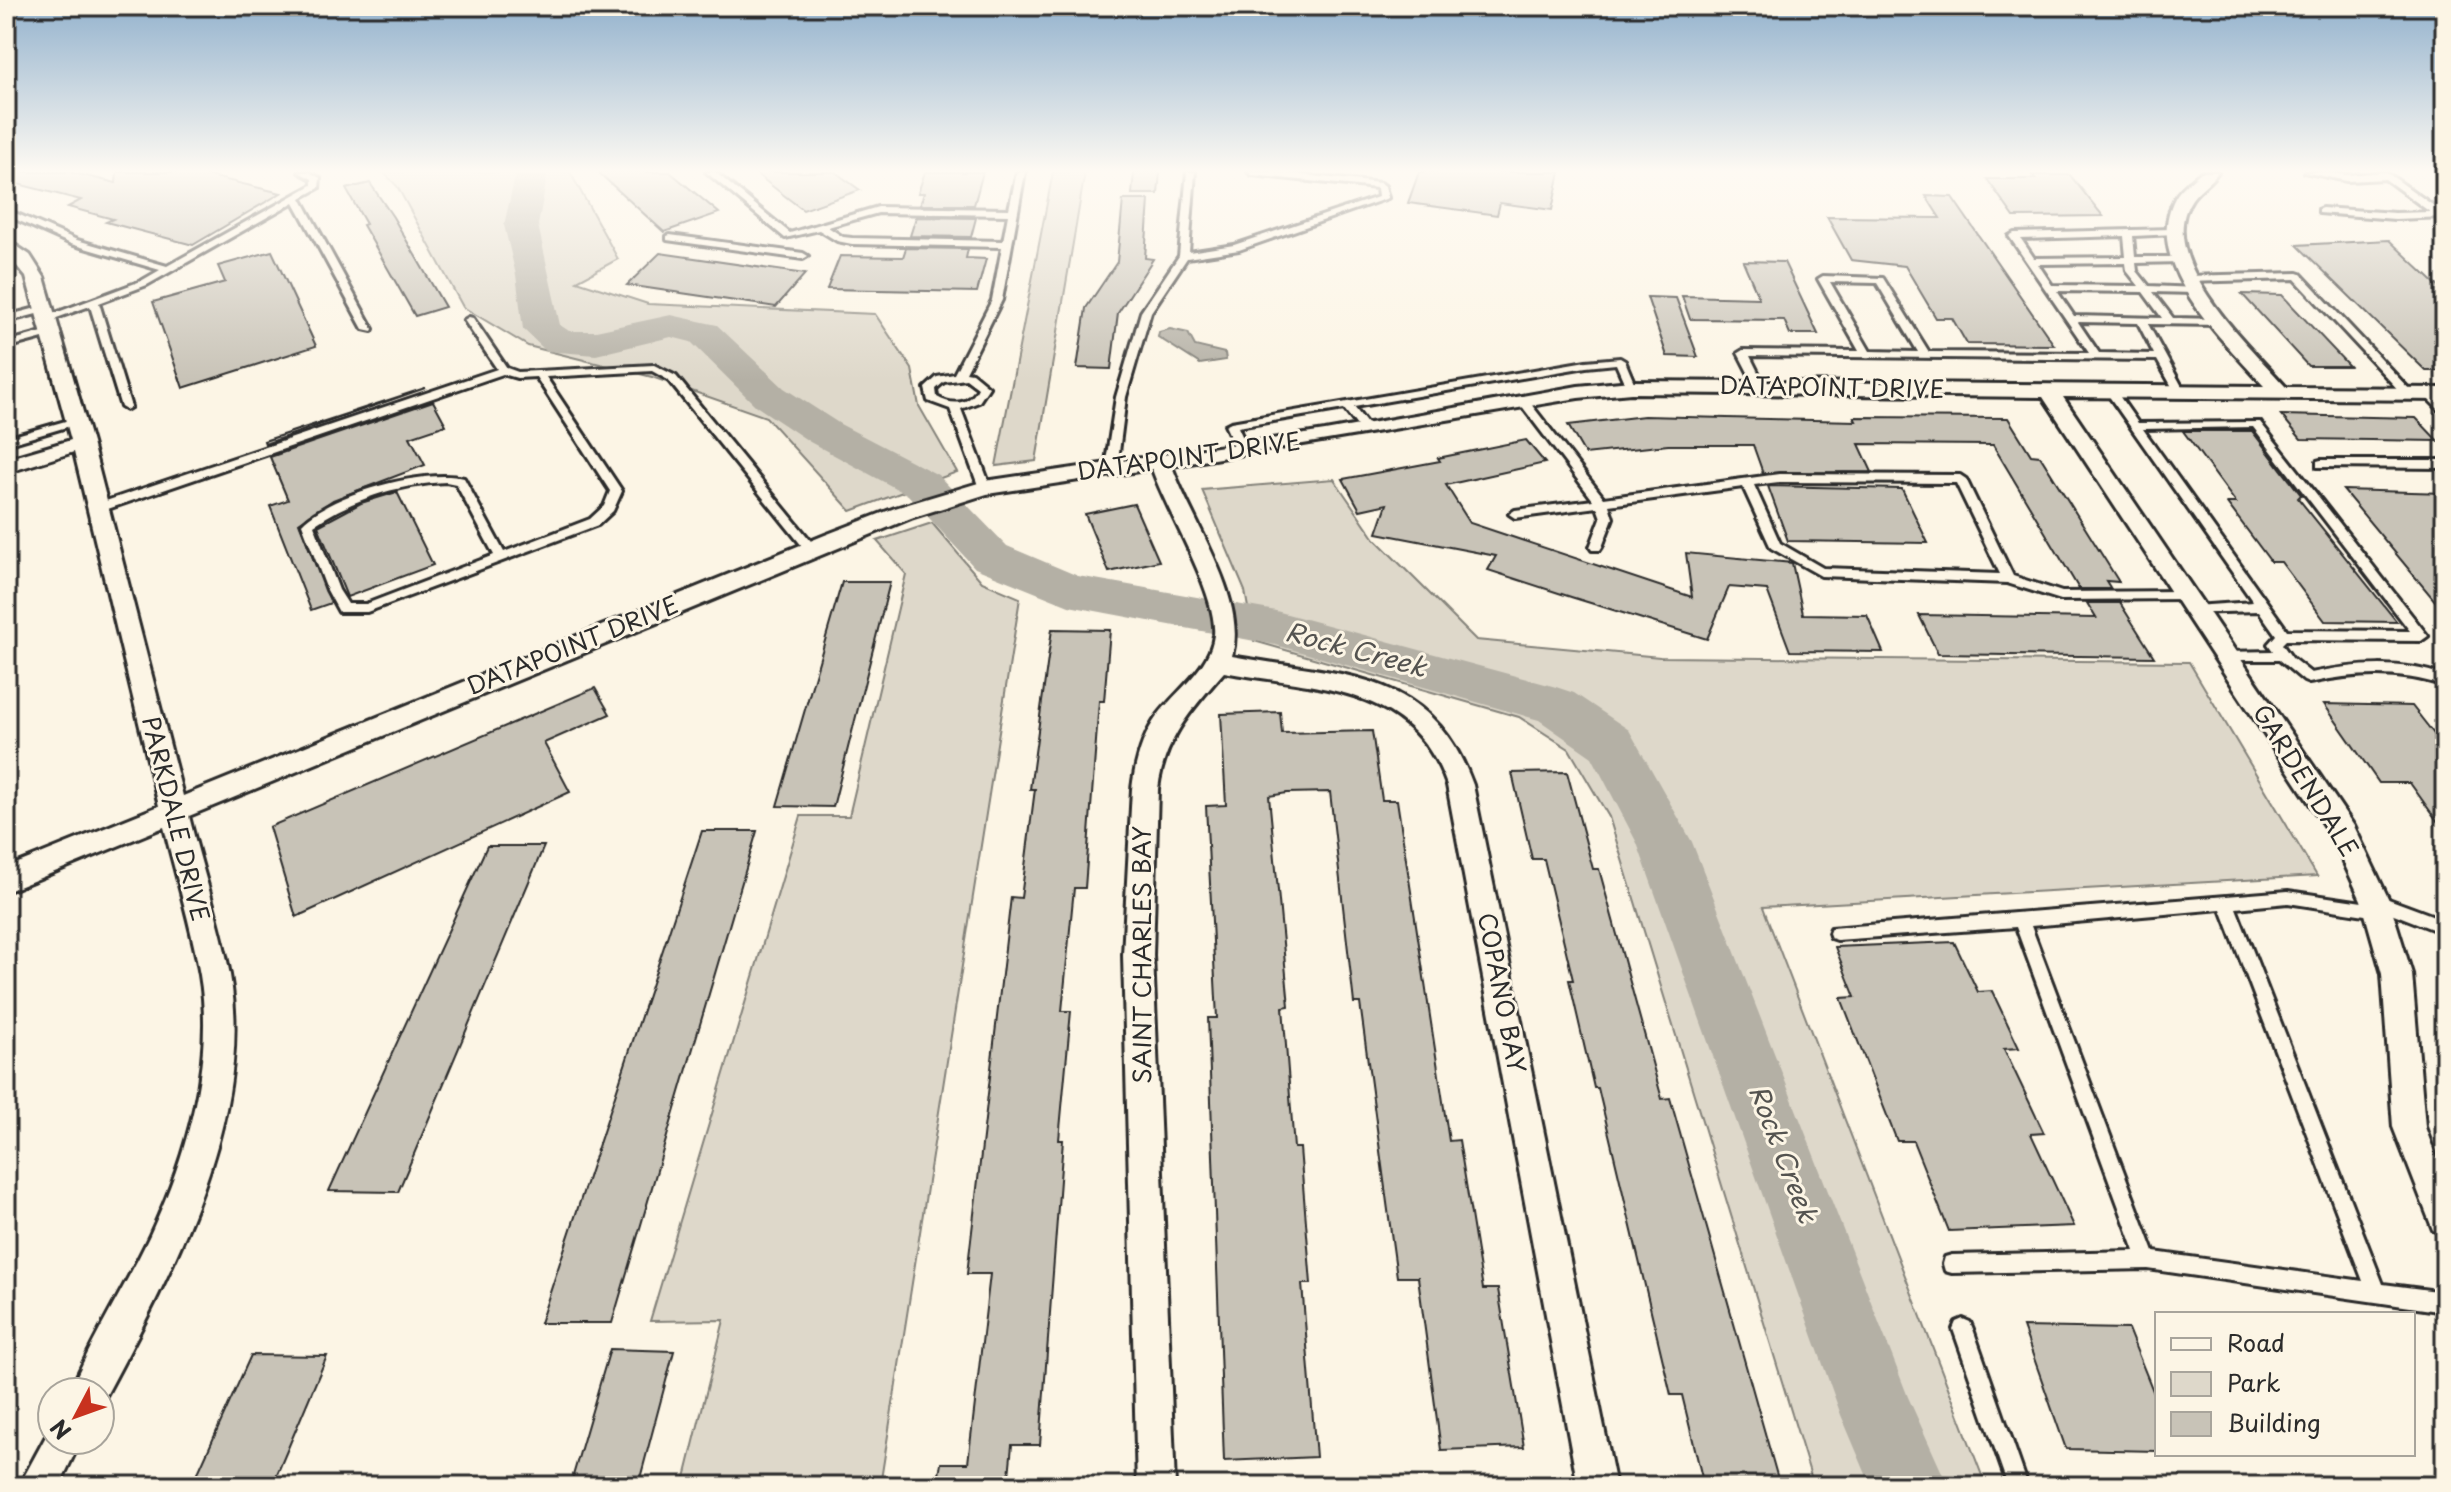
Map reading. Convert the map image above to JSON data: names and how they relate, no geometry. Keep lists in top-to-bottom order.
{
  "streets": {
    "street": [
      "DATAPOINT DRIVE",
      "GARDENDALE",
      "PARKDALE DRIVE",
      "SAINT CHARLES BAY",
      "COPANO BAY"
    ]
  },
  "crossings": [
    ["DATAPOINT DRIVE", "GARDENDALE"],
    ["DATAPOINT DRIVE", "PARKDALE DRIVE"],
    ["SAINT CHARLES BAY", "COPANO BAY"]
  ],
  "water": ["Rock Creek"],
  "legend": ["Road", "Park", "Building"],
  "north": "bottom left"
}
